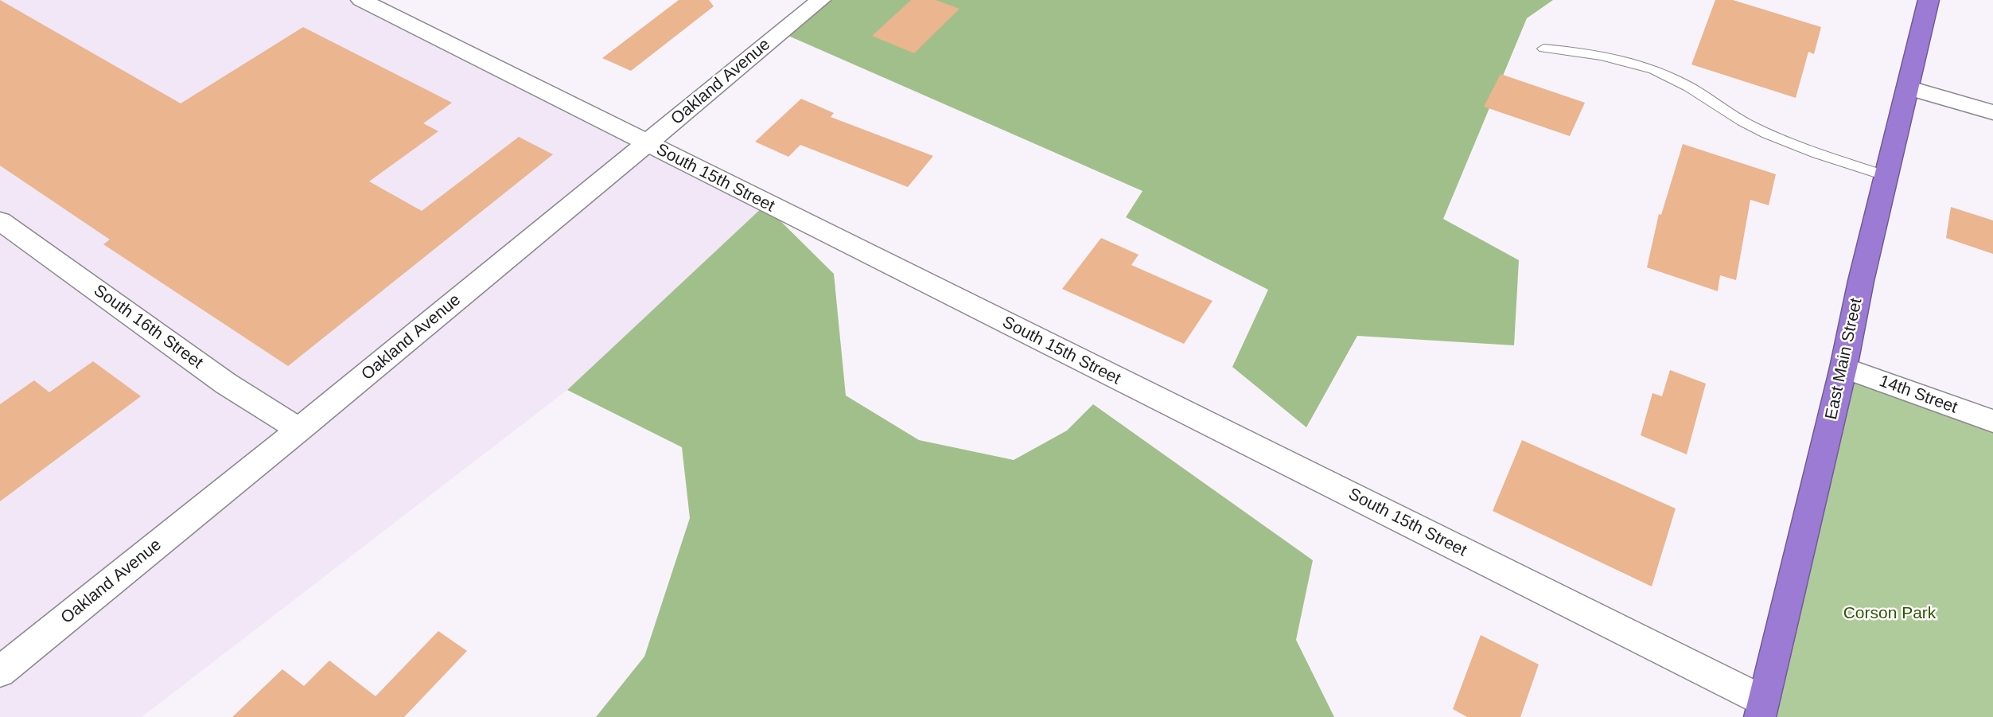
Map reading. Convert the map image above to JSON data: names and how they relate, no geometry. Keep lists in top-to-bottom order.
{
  "streets": {
    "highway": ["East Main Street"],
    "street": [
      "Oakland Avenue",
      "South 15th Street",
      "South 16th Street",
      "14th Street"
    ]
  },
  "crossings": [
    ["Oakland Avenue", "South 15th Street"],
    ["Oakland Avenue", "South 16th Street"],
    ["South 15th Street", "East Main Street"],
    ["East Main Street", "14th Street"]
  ],
  "parks": ["Corson Park"]
}
